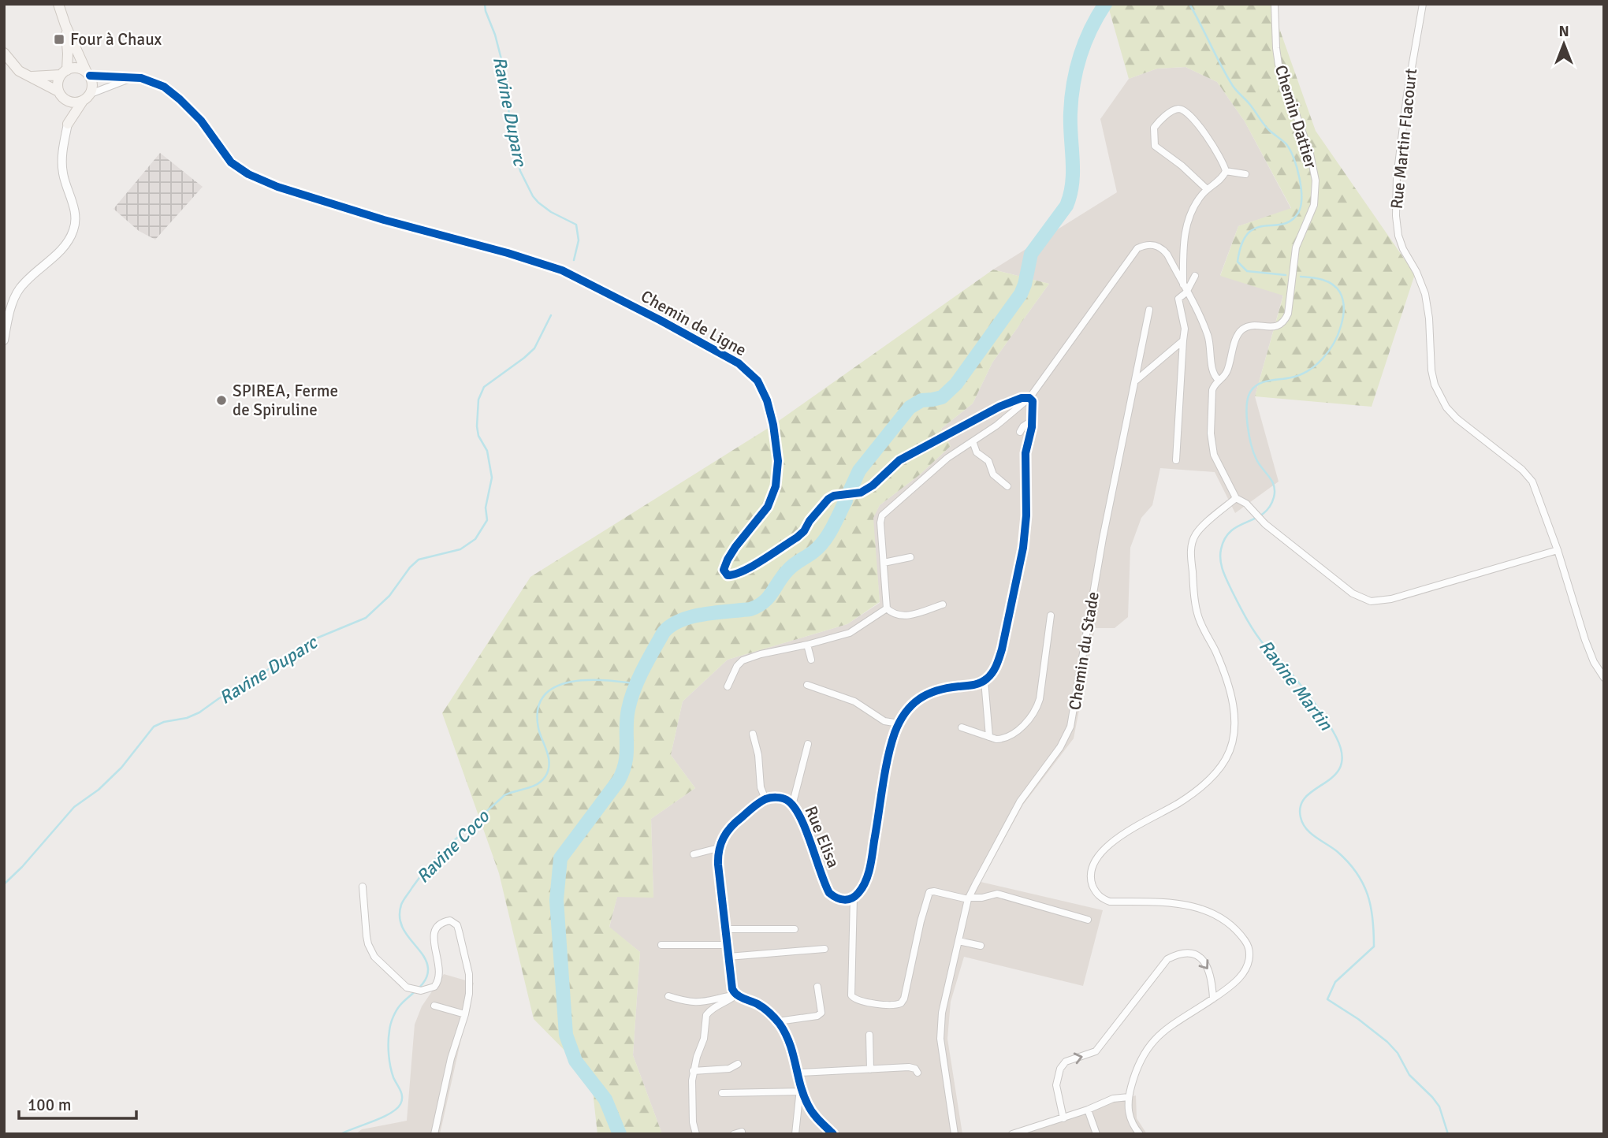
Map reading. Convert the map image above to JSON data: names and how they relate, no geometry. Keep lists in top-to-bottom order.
{
  "streets": {
    "street": [
      "Chemin Dattier",
      "Rue Martin Flacourt",
      "Chemin de Ligne",
      "Chemin du Stade",
      "Rue Elisa"
    ]
  },
  "water": ["Ravine Duparc", "Ravine Martin", "Ravine Coco"],
  "places": {
    "transit": ["Four à Chaux"],
    "other": ["SPIREA, Ferme de Spiruline"]
  },
  "scale_bar": "100 m",
  "north": "top"
}
